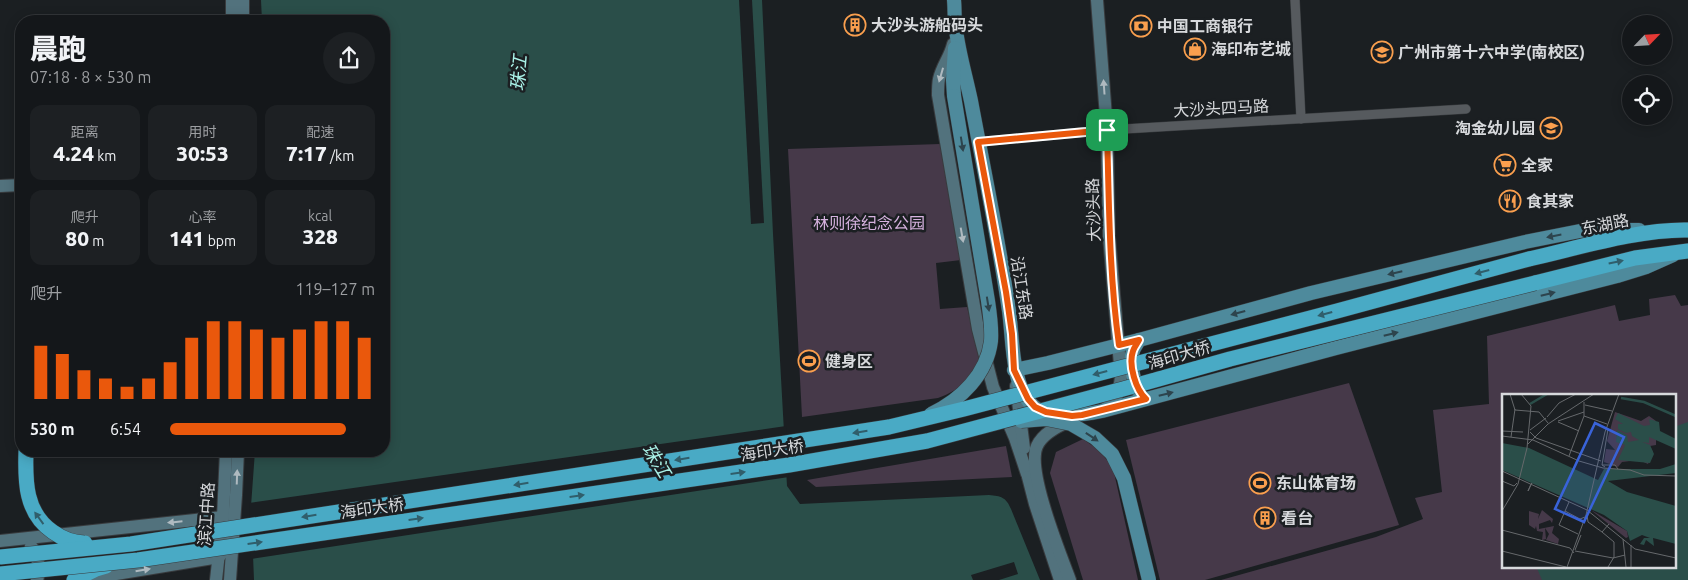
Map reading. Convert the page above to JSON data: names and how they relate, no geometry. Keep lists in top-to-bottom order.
{
  "streets": {
    "highway": ["东湖路", "海印大桥"],
    "main road": ["大沙头路", "沿江东路", "滨江中路"],
    "street": ["大沙头四马路"]
  },
  "crossings": [
    ["大沙头四马路", "大沙头路"],
    ["大沙头四马路", "沿江东路"],
    ["东湖路", "海印大桥"]
  ],
  "water": ["珠江"],
  "parks": ["林则徐纪念公园"],
  "places": {
    "building": ["大沙头游船码头", "看台"],
    "bank": ["中国工商银行"],
    "shop": ["海印布艺城"],
    "school or university": ["广州市第十六中学(南校区)", "淘金幼儿园"],
    "supermarket": ["全家"],
    "restaurant": ["食其家"],
    "sports": ["健身区", "东山体育场"]
  },
  "north": "top right",
  "page": {
    "heading": ["晨跑", "07:18 · 8 × 530 m"],
    "stats": [
      ["距离", "4.24 km"],
      ["用时", "30:53"],
      ["配速", "7:17 /km"],
      ["爬升", "80 m"],
      ["心率", "141 bpm"],
      ["kcal", "328"]
    ],
    "chart": ["爬升", "119–127 m"],
    "list": [
      {
        "name": "530 m",
        "note": "6:54"
      }
    ]
  }
}
